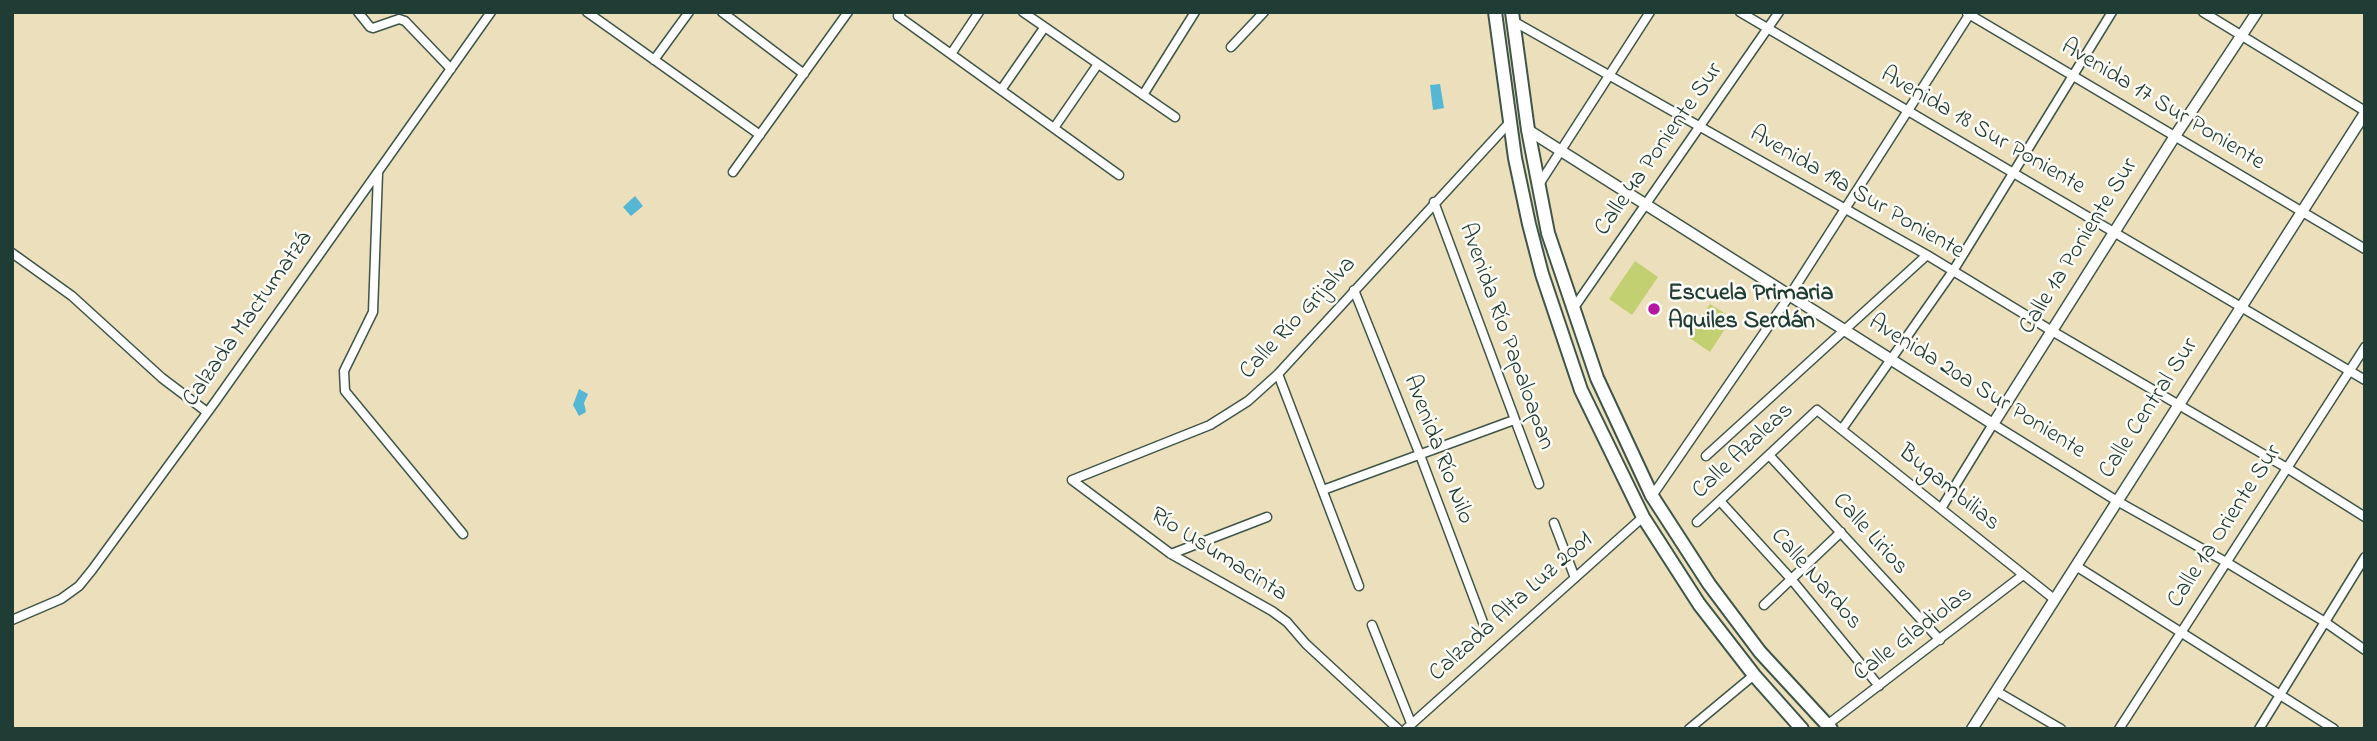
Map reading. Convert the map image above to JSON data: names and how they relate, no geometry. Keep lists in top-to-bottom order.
{
  "streets": {
    "street": [
      "Avenida 17 Sur Poniente",
      "Avenida 18 Sur Poniente",
      "Calle 4a Poniente Sur",
      "Avenida 19a Sur Poniente",
      "Calle 1a Poniente Sur",
      "Calle Río Grijalva",
      "Calzada Mactumatzá",
      "Avenida Río Papaloapan",
      "Avenida 20a Sur Poniente",
      "Calle Central Sur",
      "Avenida Río Nilo",
      "Calle Azaleas",
      "Bugambilias",
      "Calle 1a Oriente Sur",
      "Calle Lirios",
      "Río Usumacinta",
      "Calle Nardos",
      "Calzada Alta Luz 2001",
      "Calle Gladiolas"
    ]
  },
  "crossings": [
    ["Avenida 17 Sur Poniente", "Calle 1a Poniente Sur"],
    ["Avenida 17 Sur Poniente", "Calle Central Sur"],
    ["Avenida 18 Sur Poniente", "Calle 4a Poniente Sur"],
    ["Avenida 18 Sur Poniente", "Calle 1a Poniente Sur"],
    ["Avenida 18 Sur Poniente", "Calle Central Sur"],
    ["Avenida 18 Sur Poniente", "Calle 1a Oriente Sur"],
    ["Calle 4a Poniente Sur", "Avenida 19a Sur Poniente"],
    ["Calle 4a Poniente Sur", "Avenida 20a Sur Poniente"],
    ["Avenida 19a Sur Poniente", "Calle 1a Poniente Sur"],
    ["Avenida 19a Sur Poniente", "Calle Central Sur"],
    ["Avenida 19a Sur Poniente", "Calle 1a Oriente Sur"],
    ["Calle 1a Poniente Sur", "Avenida 20a Sur Poniente"],
    ["Calle 1a Poniente Sur", "Bugambilias"],
    ["Calle Río Grijalva", "Avenida Río Papaloapan"],
    ["Calle Río Grijalva", "Avenida Río Nilo"],
    ["Calle Río Grijalva", "Río Usumacinta"],
    ["Avenida 20a Sur Poniente", "Calle Central Sur"],
    ["Avenida 20a Sur Poniente", "Calle 1a Oriente Sur"],
    ["Calle Central Sur", "Bugambilias"],
    ["Calle Azaleas", "Bugambilias"],
    ["Calle Azaleas", "Calle Lirios"],
    ["Calle Azaleas", "Calle Nardos"],
    ["Bugambilias", "Calle Gladiolas"],
    ["Calle Lirios", "Calle Gladiolas"],
    ["Calle Nardos", "Calle Gladiolas"]
  ],
  "places": ["Escuela Primaria Aquiles Serdán"]
}
